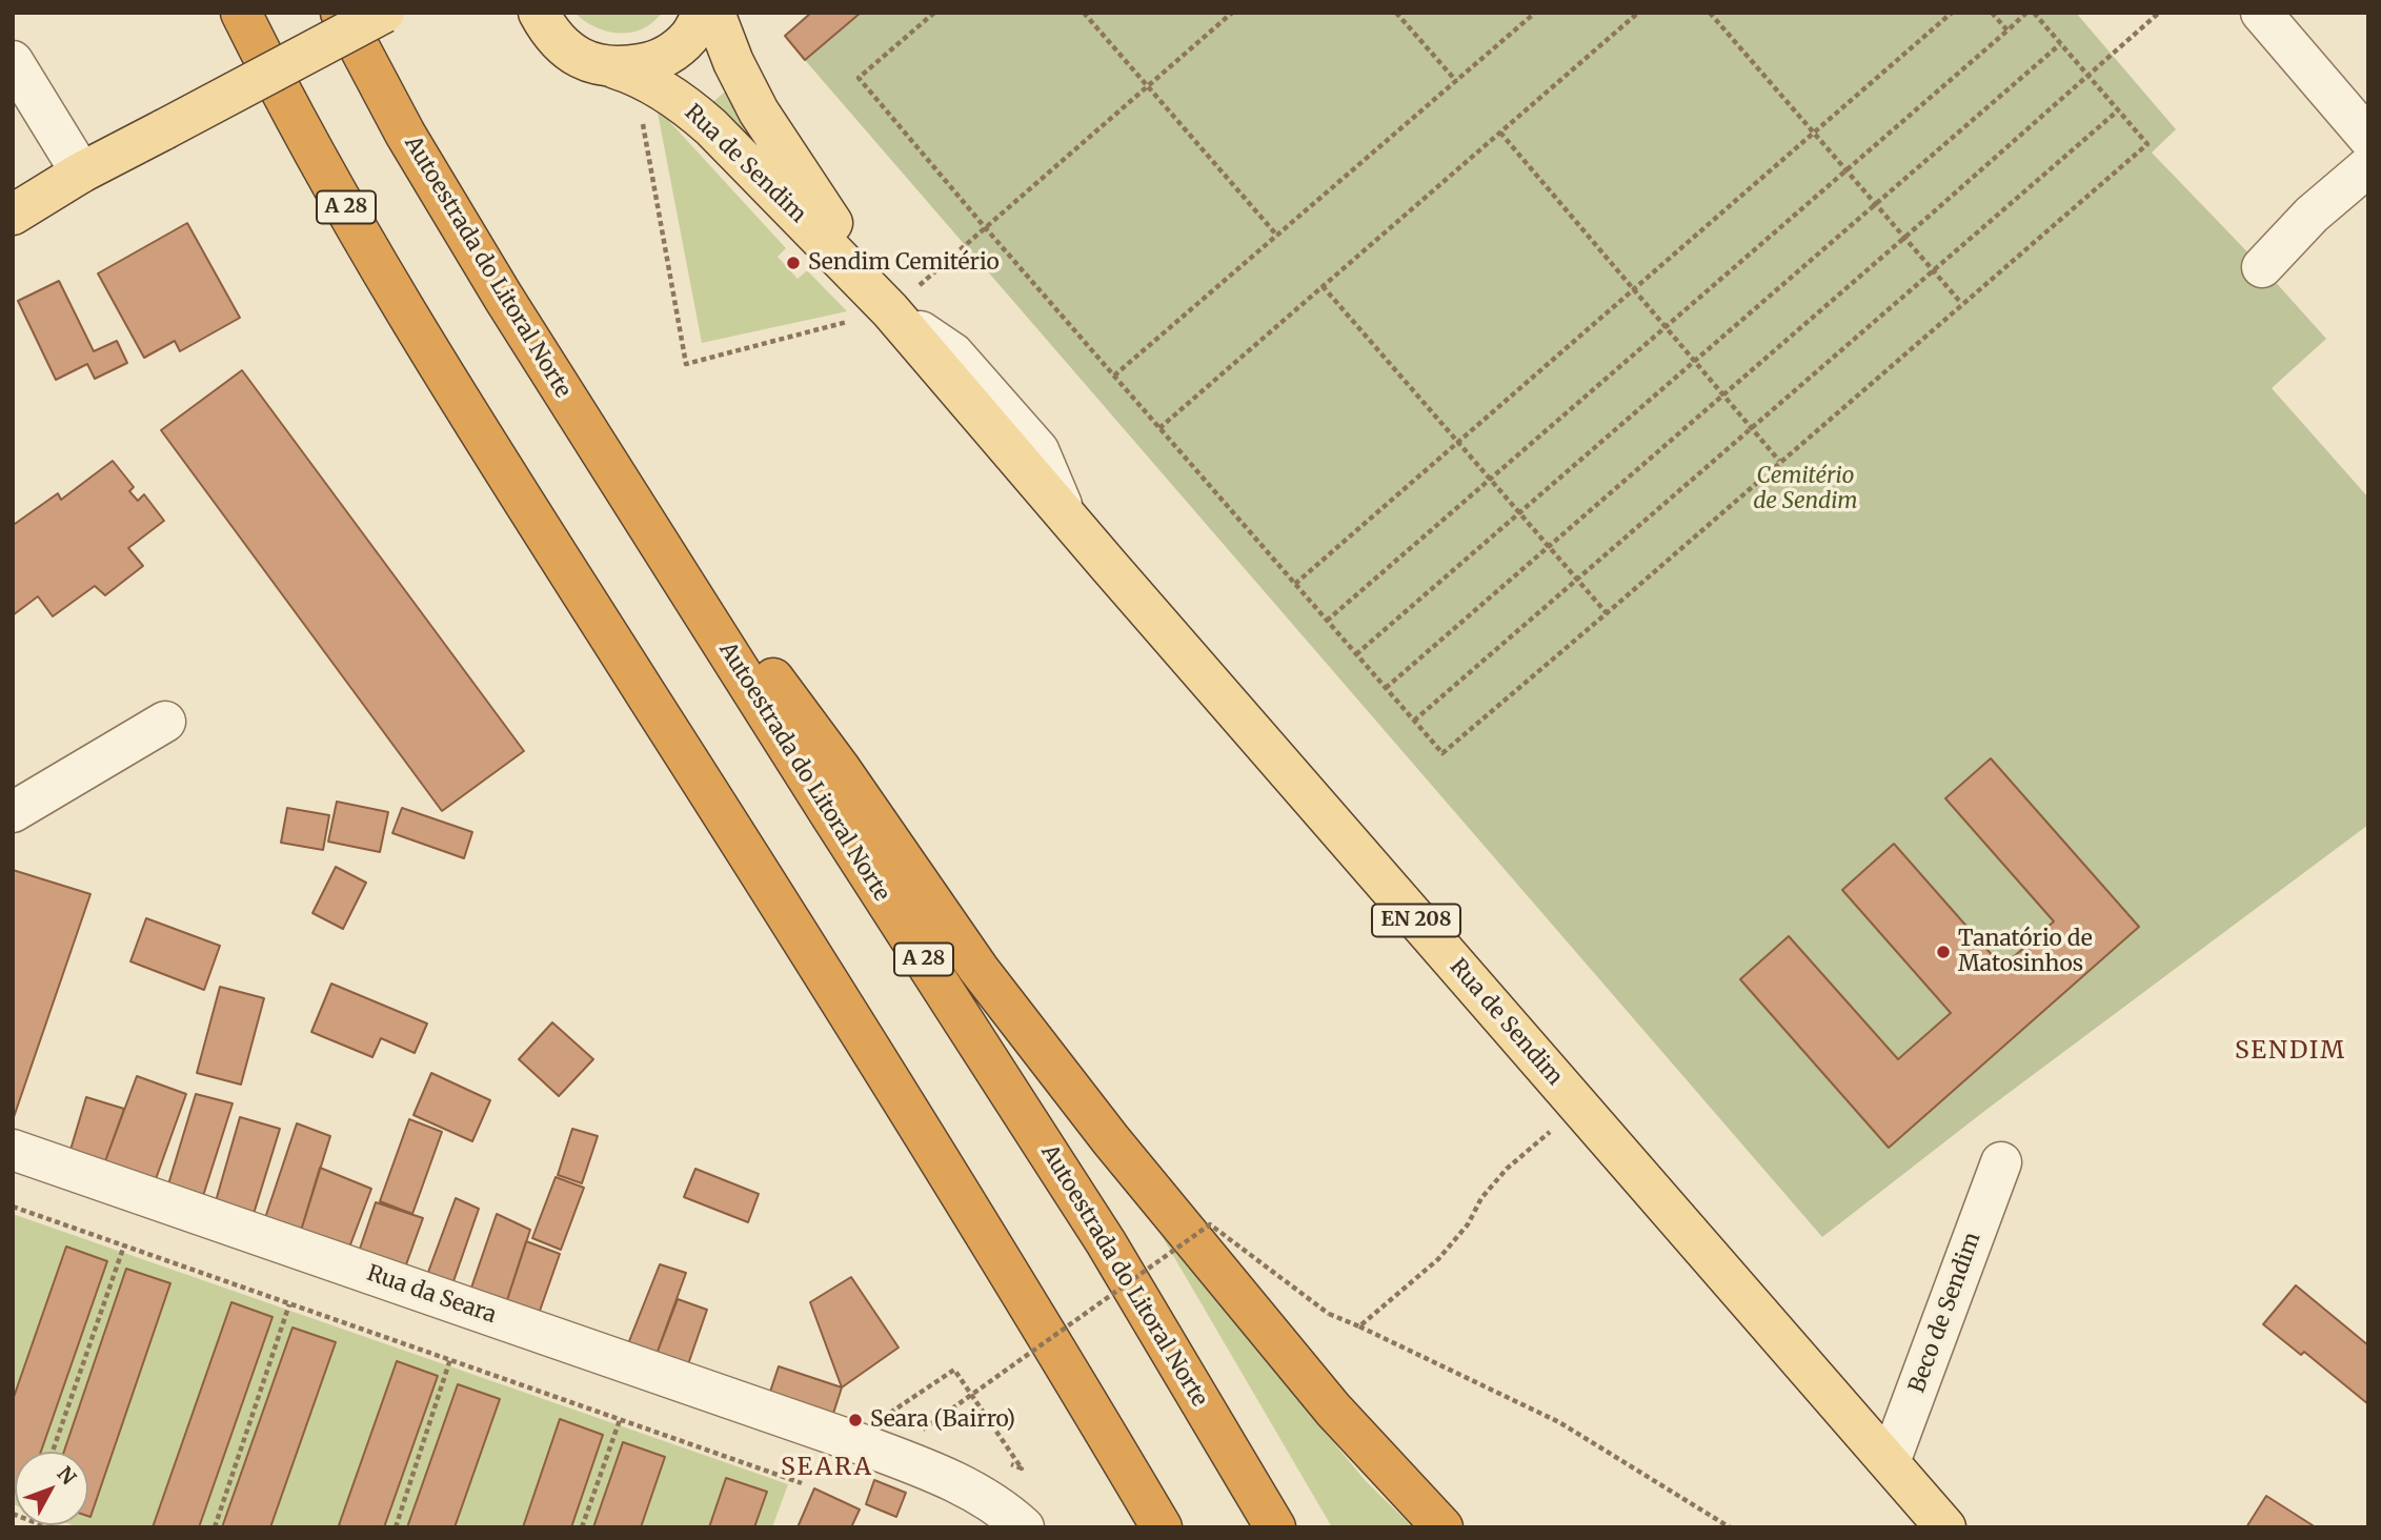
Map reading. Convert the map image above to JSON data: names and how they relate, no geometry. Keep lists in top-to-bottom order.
{
  "streets": {
    "highway": ["A 28", "Autoestrada do Litoral Norte"],
    "main road": ["Rua de Sendim", "EN 208"],
    "street": ["Rua da Seara", "Beco de Sendim"]
  },
  "crossings": [
    ["Rua de Sendim", "Beco de Sendim"]
  ],
  "districts": ["SENDIM", "SEARA"],
  "parks": ["Cemitério de Sendim"],
  "places": ["Sendim Cemitério", "Tanatório de Matosinhos", "Seara (Bairro)"],
  "north": "top right"
}
